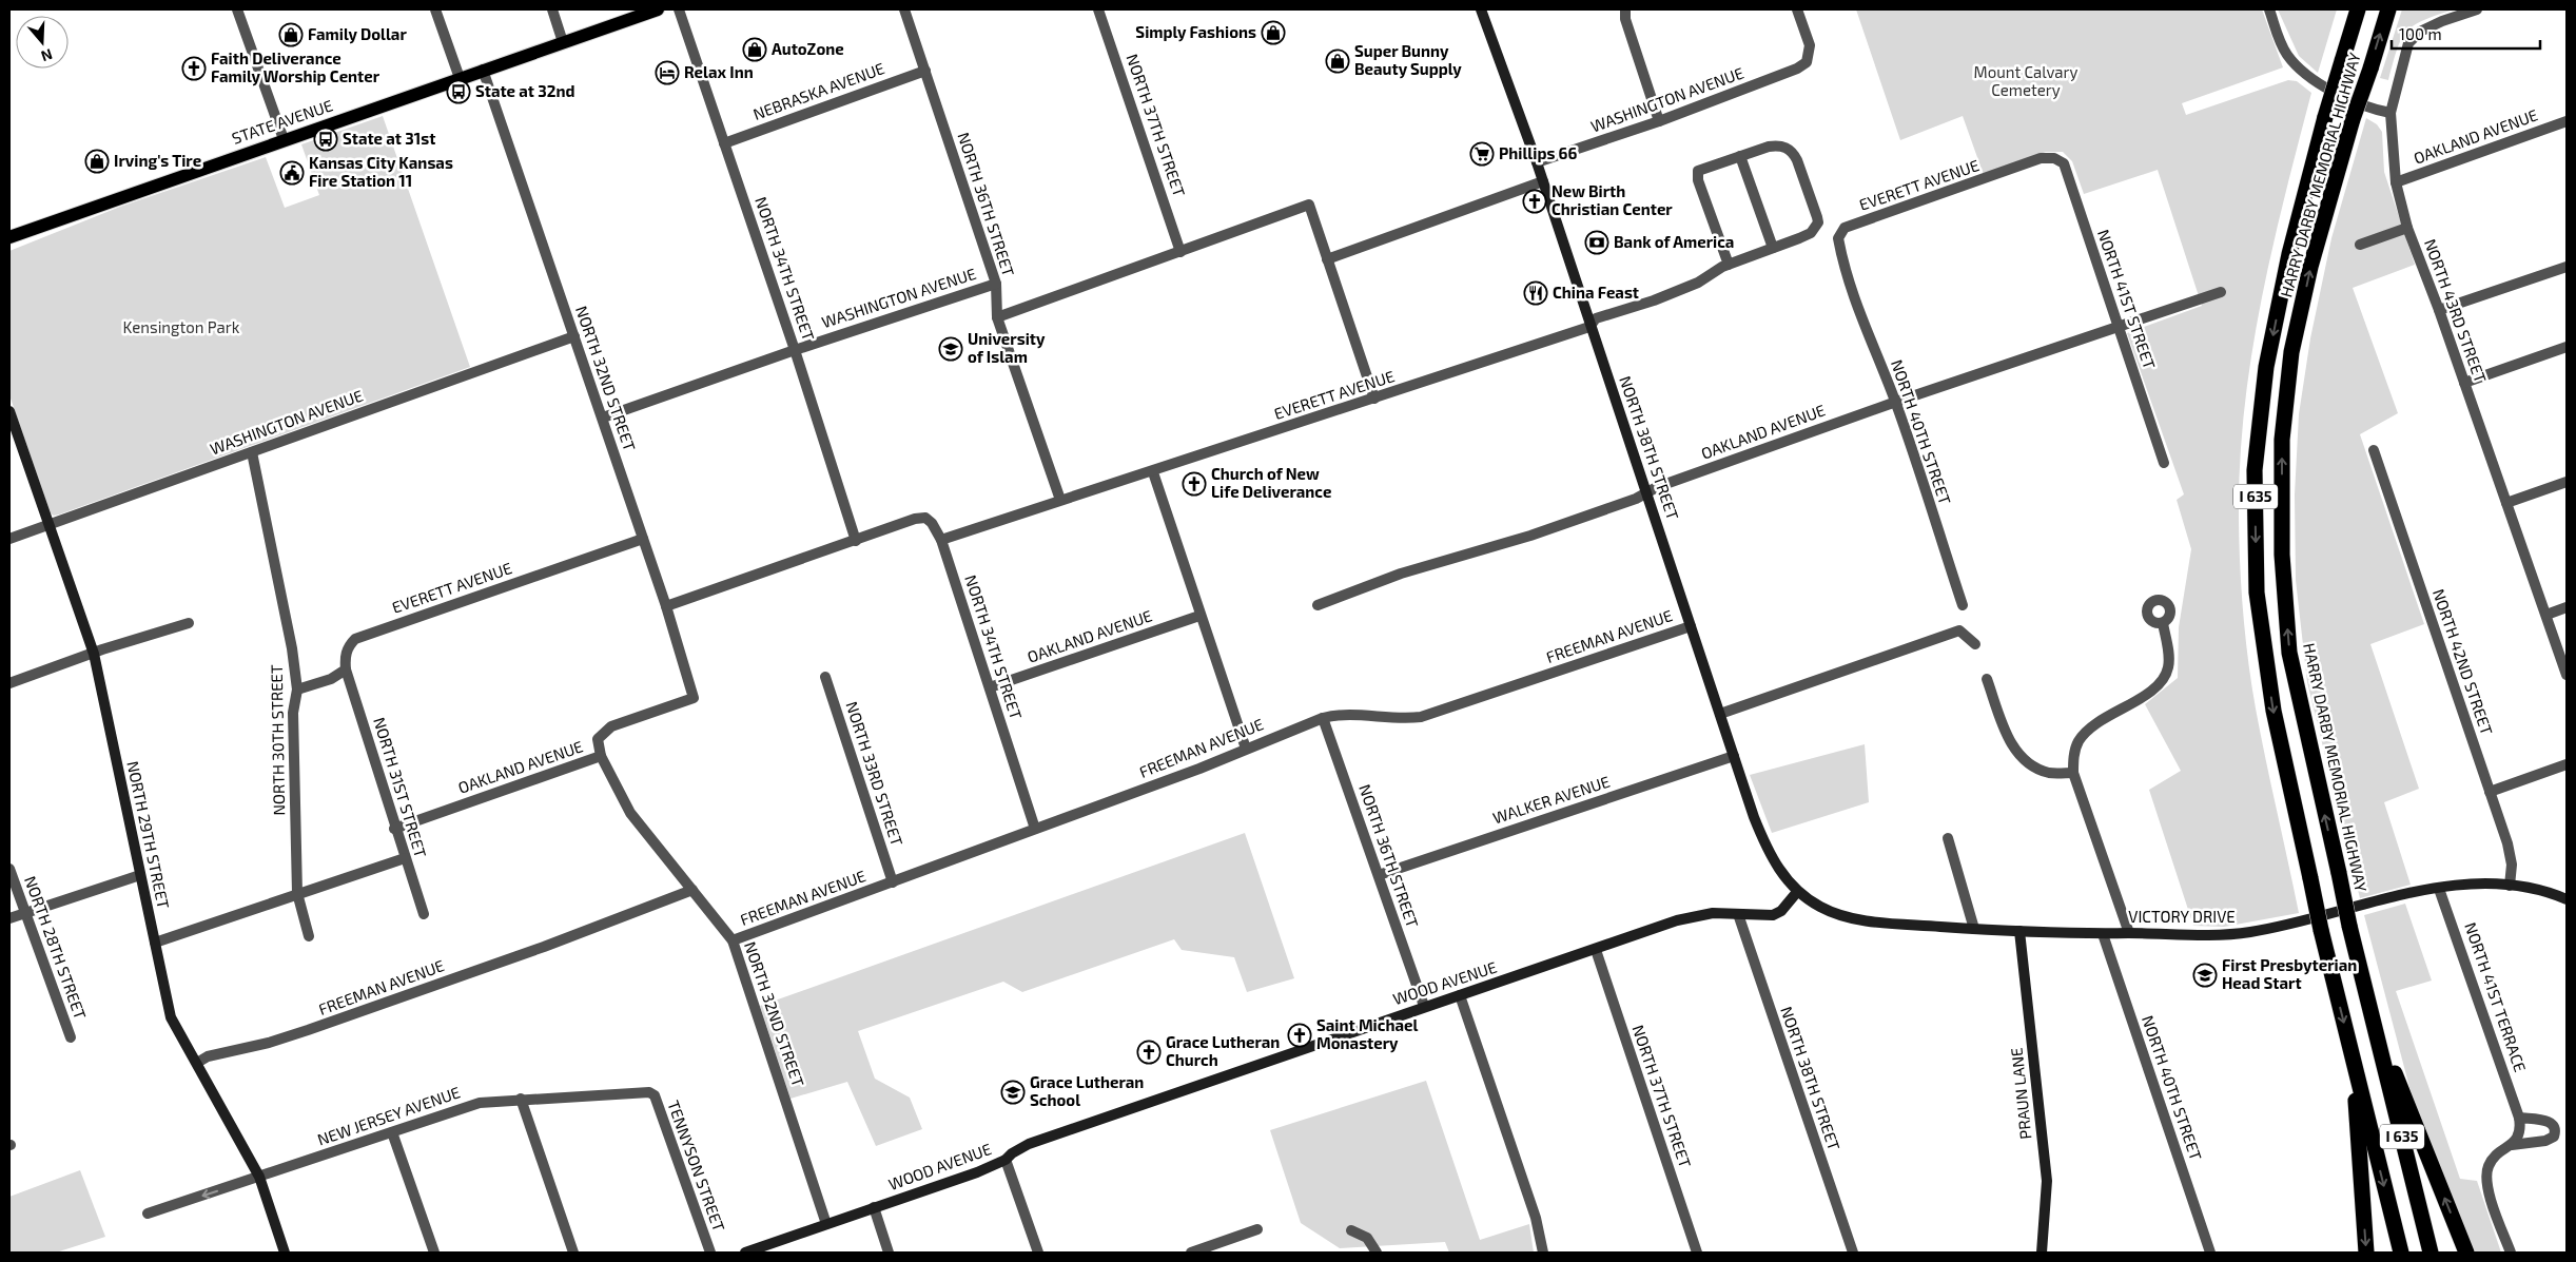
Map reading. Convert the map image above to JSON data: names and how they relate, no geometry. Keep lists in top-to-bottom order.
{
  "streets": {
    "highway": ["HARRY DARBY MEMORIAL HIGHWAY", "I 635"],
    "main road": ["STATE AVENUE"],
    "street": [
      "NEBRASKA AVENUE",
      "WASHINGTON AVENUE",
      "NORTH 37TH STREET",
      "OAKLAND AVENUE",
      "EVERETT AVENUE",
      "NORTH 36TH STREET",
      "NORTH 34TH STREET",
      "NORTH 41ST STREET",
      "NORTH 43RD STREET",
      "NORTH 32ND STREET",
      "NORTH 40TH STREET",
      "NORTH 38TH STREET",
      "FREEMAN AVENUE",
      "NORTH 42ND STREET",
      "NORTH 30TH STREET",
      "NORTH 33RD STREET",
      "NORTH 31ST STREET",
      "WALKER AVENUE",
      "NORTH 29TH STREET",
      "VICTORY DRIVE",
      "NORTH 28TH STREET",
      "WOOD AVENUE",
      "NORTH 41ST TERRACE",
      "PRAUN LANE",
      "NEW JERSEY AVENUE",
      "TENNYSON STREET"
    ]
  },
  "crossings": [
    ["NEBRASKA AVENUE", "NORTH 36TH STREET"],
    ["NEBRASKA AVENUE", "NORTH 34TH STREET"],
    ["WASHINGTON AVENUE", "NORTH 36TH STREET"],
    ["WASHINGTON AVENUE", "NORTH 34TH STREET"],
    ["WASHINGTON AVENUE", "NORTH 32ND STREET"],
    ["WASHINGTON AVENUE", "NORTH 38TH STREET"],
    ["WASHINGTON AVENUE", "NORTH 30TH STREET"],
    ["WASHINGTON AVENUE", "NORTH 29TH STREET"],
    ["STATE AVENUE", "NORTH 32ND STREET"],
    ["NORTH 37TH STREET", "WOOD AVENUE"],
    ["OAKLAND AVENUE", "NORTH 34TH STREET"],
    ["OAKLAND AVENUE", "NORTH 41ST STREET"],
    ["OAKLAND AVENUE", "NORTH 43RD STREET"],
    ["OAKLAND AVENUE", "NORTH 32ND STREET"],
    ["OAKLAND AVENUE", "NORTH 40TH STREET"],
    ["OAKLAND AVENUE", "NORTH 38TH STREET"],
    ["OAKLAND AVENUE", "NORTH 31ST STREET"],
    ["EVERETT AVENUE", "NORTH 36TH STREET"],
    ["EVERETT AVENUE", "NORTH 34TH STREET"],
    ["EVERETT AVENUE", "NORTH 41ST STREET"],
    ["EVERETT AVENUE", "NORTH 32ND STREET"],
    ["EVERETT AVENUE", "NORTH 40TH STREET"],
    ["EVERETT AVENUE", "NORTH 38TH STREET"],
    ["EVERETT AVENUE", "NORTH 31ST STREET"],
    ["NORTH 36TH STREET", "FREEMAN AVENUE"],
    ["NORTH 36TH STREET", "WALKER AVENUE"],
    ["NORTH 36TH STREET", "WOOD AVENUE"],
    ["NORTH 34TH STREET", "FREEMAN AVENUE"],
    ["NORTH 32ND STREET", "FREEMAN AVENUE"],
    ["NORTH 32ND STREET", "WOOD AVENUE"],
    ["NORTH 40TH STREET", "VICTORY DRIVE"],
    ["NORTH 38TH STREET", "FREEMAN AVENUE"],
    ["NORTH 38TH STREET", "WALKER AVENUE"],
    ["NORTH 38TH STREET", "VICTORY DRIVE"],
    ["NORTH 38TH STREET", "WOOD AVENUE"],
    ["FREEMAN AVENUE", "NORTH 33RD STREET"],
    ["FREEMAN AVENUE", "NORTH 29TH STREET"],
    ["NORTH 42ND STREET", "VICTORY DRIVE"],
    ["NORTH 29TH STREET", "NEW JERSEY AVENUE"],
    ["VICTORY DRIVE", "WOOD AVENUE"],
    ["VICTORY DRIVE", "NORTH 41ST TERRACE"],
    ["VICTORY DRIVE", "PRAUN LANE"],
    ["NEW JERSEY AVENUE", "TENNYSON STREET"]
  ],
  "parks": ["Mount Calvary Cemetery", "Kensington Park"],
  "places": {
    "shop": [
      "Simply Fashions",
      "Family Dollar",
      "AutoZone",
      "Super Bunny Beauty Supply",
      "Irving's Tire"
    ],
    "church": [
      "Faith Deliverance Family Worship Center",
      "New Birth Christian Center",
      "Church of New Life Deliverance",
      "Saint Michael Monastery",
      "Grace Lutheran Church"
    ],
    "hotel": ["Relax Inn"],
    "bus stop": ["State at 32nd", "State at 31st"],
    "supermarket": ["Phillips 66"],
    "public building": ["Kansas City Kansas Fire Station 11"],
    "bank": ["Bank of America"],
    "restaurant": ["China Feast"],
    "school or university": ["University of Islam", "First Presbyterian Head Start", "Grace Lutheran School"]
  },
  "scale_bar": "100 m",
  "north": "bottom"
}
